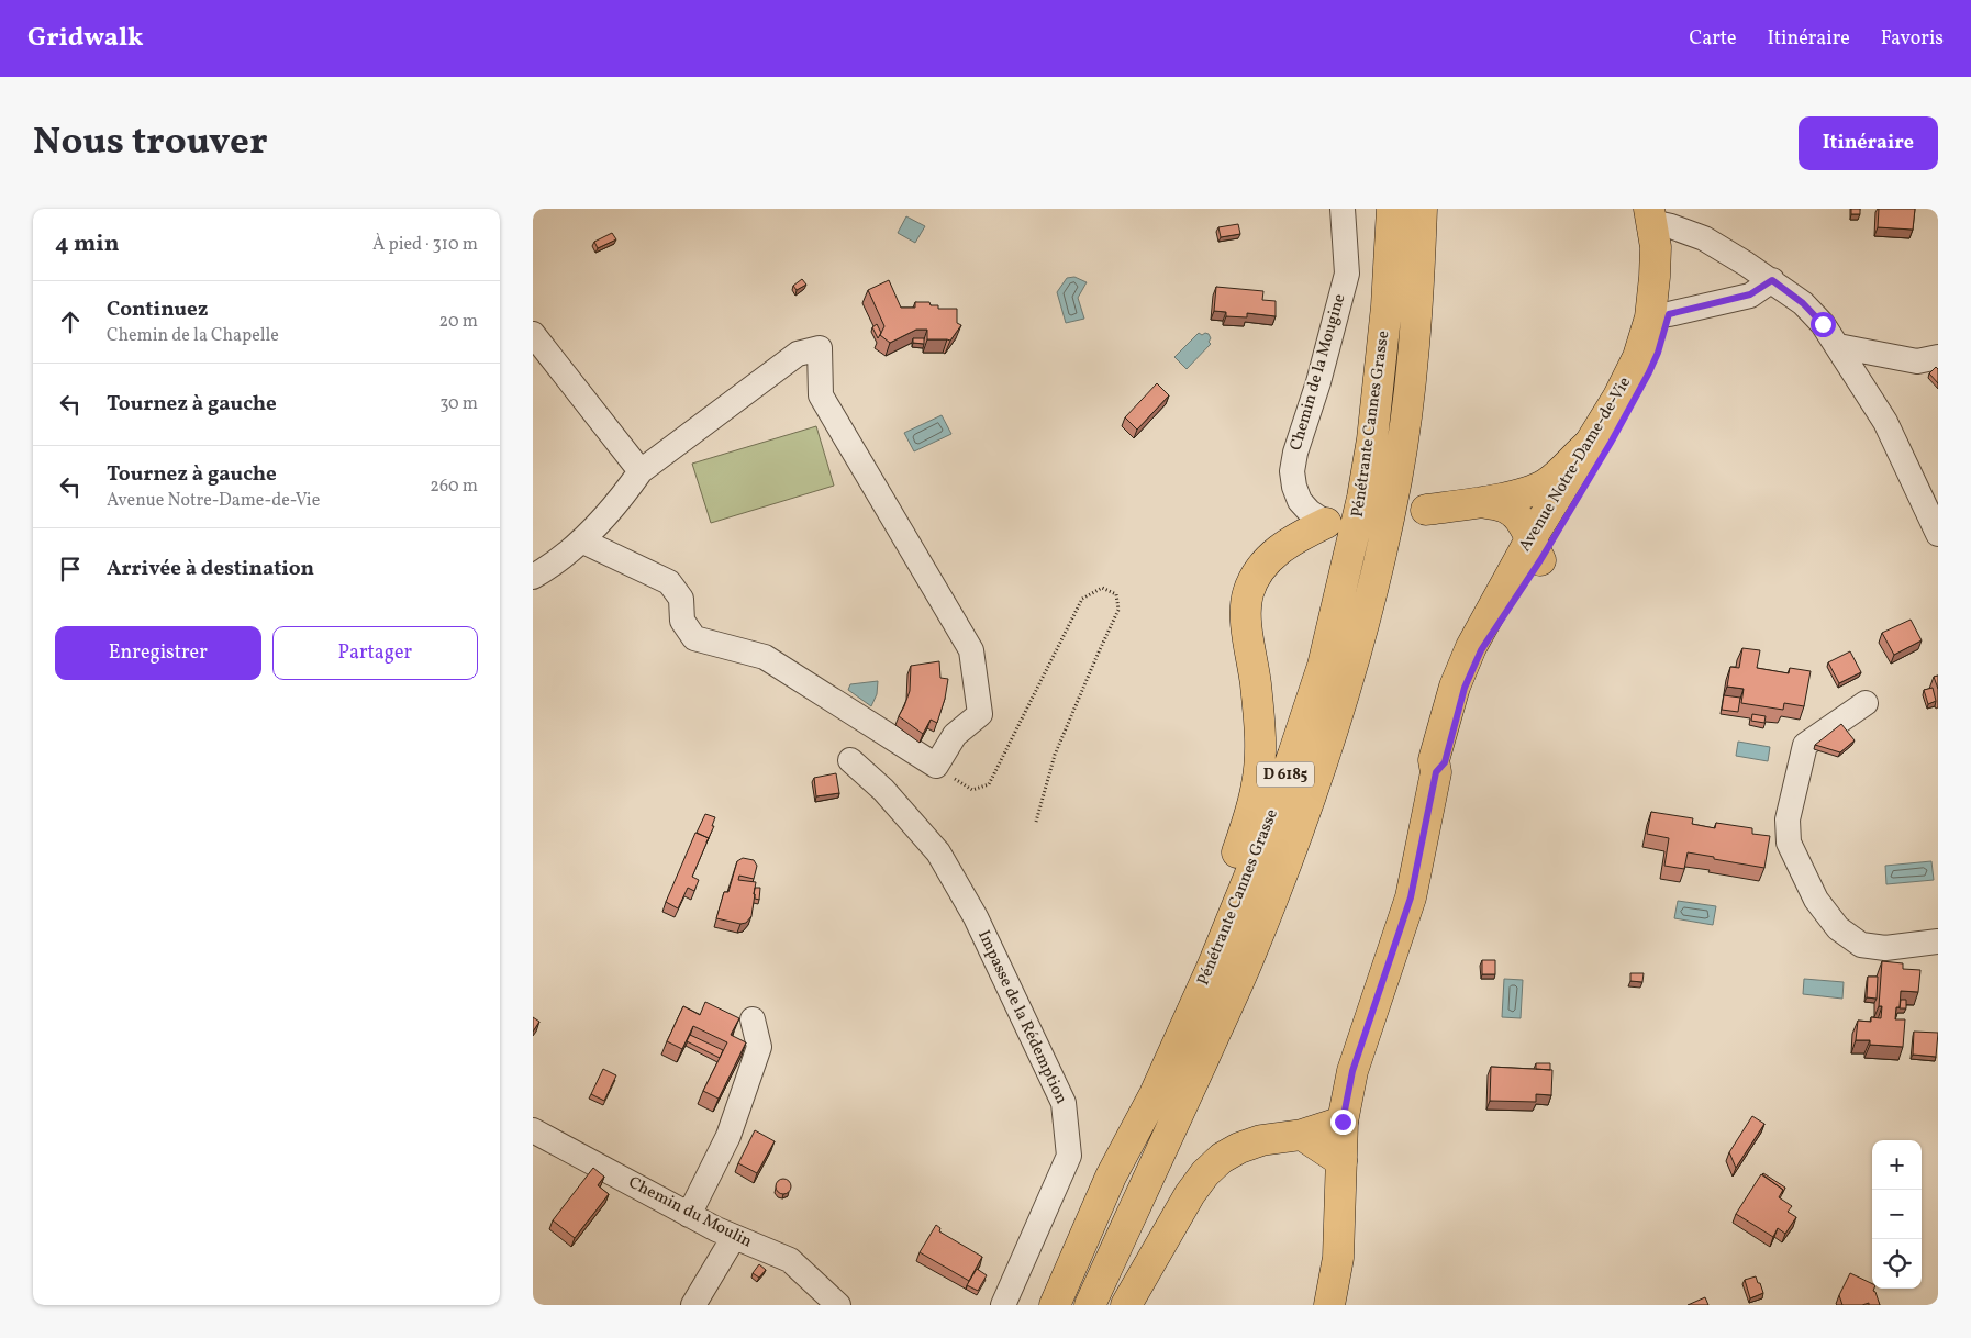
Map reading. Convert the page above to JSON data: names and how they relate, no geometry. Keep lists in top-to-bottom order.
{
  "streets": {
    "main road": ["Pénétrante Cannes Grasse", "Avenue Notre-Dame-de-Vie", "D 6185"],
    "street": ["Chemin de la Mougine", "Impasse de la Rédemption", "Chemin du Moulin"]
  },
  "page": {
    "header": "Gridwalk",
    "nav": ["Carte", "Itinéraire", "Favoris"],
    "title": "Nous trouver",
    "buttons": [
      "Itinéraire",
      ["Enregistrer", "Partager"]
    ],
    "heading": ["4 min", "À pied · 310 m"],
    "list": [
      ["Continuez", "Chemin de la Chapelle", "20 m"],
      ["Tournez à gauche", "30 m"],
      ["Tournez à gauche", "Avenue Notre-Dame-de-Vie", "260 m"],
      "Arrivée à destination"
    ],
    "map_buttons": ["+", "−"]
  }
}
